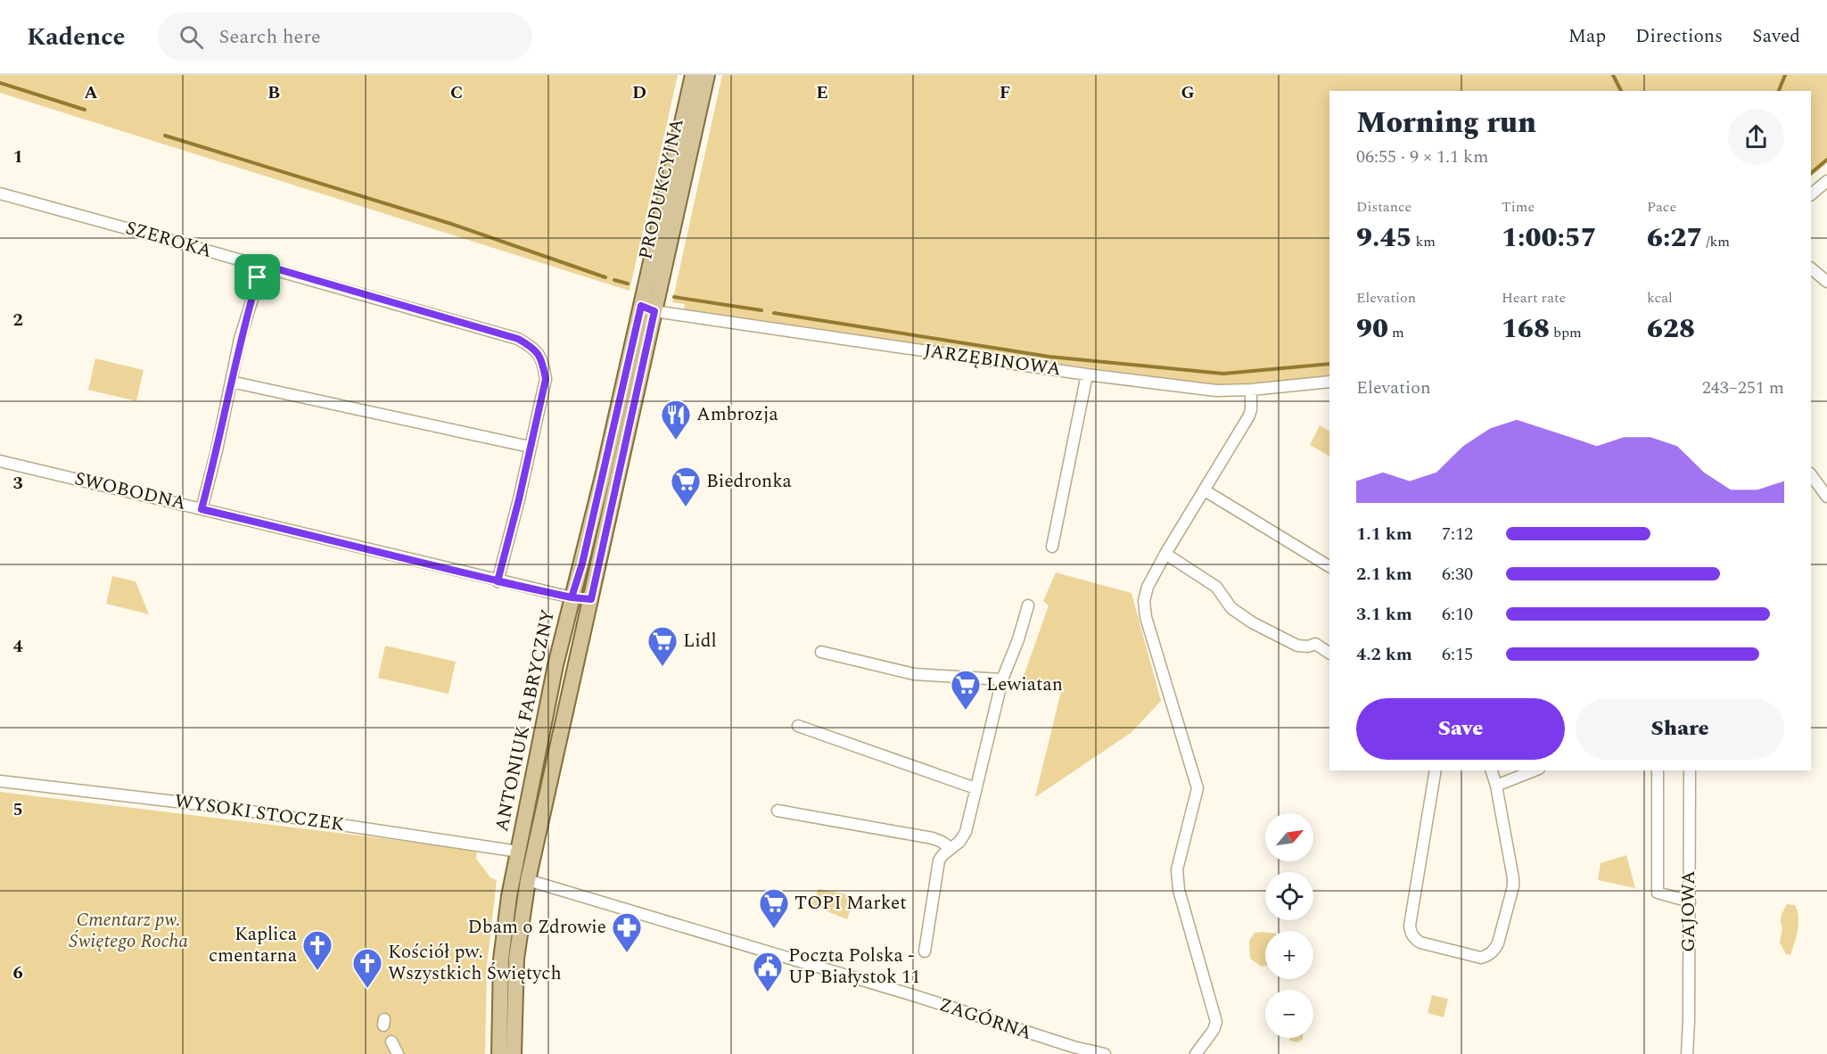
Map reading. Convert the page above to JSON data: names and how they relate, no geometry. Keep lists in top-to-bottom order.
{
  "streets": {
    "main road": ["PRODUKCYJNA", "ANTONIUK FABRYCZNY"],
    "street": [
      "SZEROKA",
      "JARZĘBINOWA",
      "SWOBODNA",
      "WYSOKI STOCZEK",
      "GAJOWA",
      "ZAGÓRNA"
    ]
  },
  "crossings": [
    ["PRODUKCYJNA", "JARZĘBINOWA"],
    ["PRODUKCYJNA", "ANTONIUK FABRYCZNY"],
    ["SZEROKA", "SWOBODNA"],
    ["JARZĘBINOWA", "ANTONIUK FABRYCZNY"],
    ["SWOBODNA", "ANTONIUK FABRYCZNY"],
    ["ANTONIUK FABRYCZNY", "WYSOKI STOCZEK"],
    ["ANTONIUK FABRYCZNY", "ZAGÓRNA"]
  ],
  "parks": ["Cmentarz pw. Świętego Rocha"],
  "places": {
    "restaurant": ["Ambrozja"],
    "supermarket": [
      "Biedronka",
      "Lidl",
      "Lewiatan",
      "TOPI Market"
    ],
    "pharmacy": ["Dbam o Zdrowie"],
    "church": ["Kaplica cmentarna", "Kościół pw. Wszystkich Świętych"],
    "public building": ["Poczta Polska - UP Białystok 11"]
  },
  "north": "top right",
  "page": {
    "header": "Kadence",
    "search": "Search here",
    "nav": ["Map", "Directions", "Saved"],
    "heading": ["Morning run", "06:55 · 9 × 1.1 km"],
    "stats": [
      ["Distance", "9.45 km"],
      ["Time", "1:00:57"],
      ["Pace", "6:27 /km"],
      ["Elevation", "90 m"],
      ["Heart rate", "168 bpm"],
      ["kcal", "628"]
    ],
    "chart": ["Elevation", "243–251 m"],
    "list": [
      {
        "name": "1.1 km",
        "note": "7:12"
      },
      {
        "name": "2.1 km",
        "note": "6:30"
      },
      {
        "name": "3.1 km",
        "note": "6:10"
      },
      {
        "name": "4.2 km",
        "note": "6:15"
      }
    ],
    "buttons": ["Save", "Share"],
    "map_buttons": ["+", "−"]
  },
  "grid": {
    "columns": [
      "A",
      "B",
      "C",
      "D",
      "E",
      "F",
      "G"
    ],
    "rows": [
      "1",
      "2",
      "3",
      "4",
      "5",
      "6"
    ]
  }
}
